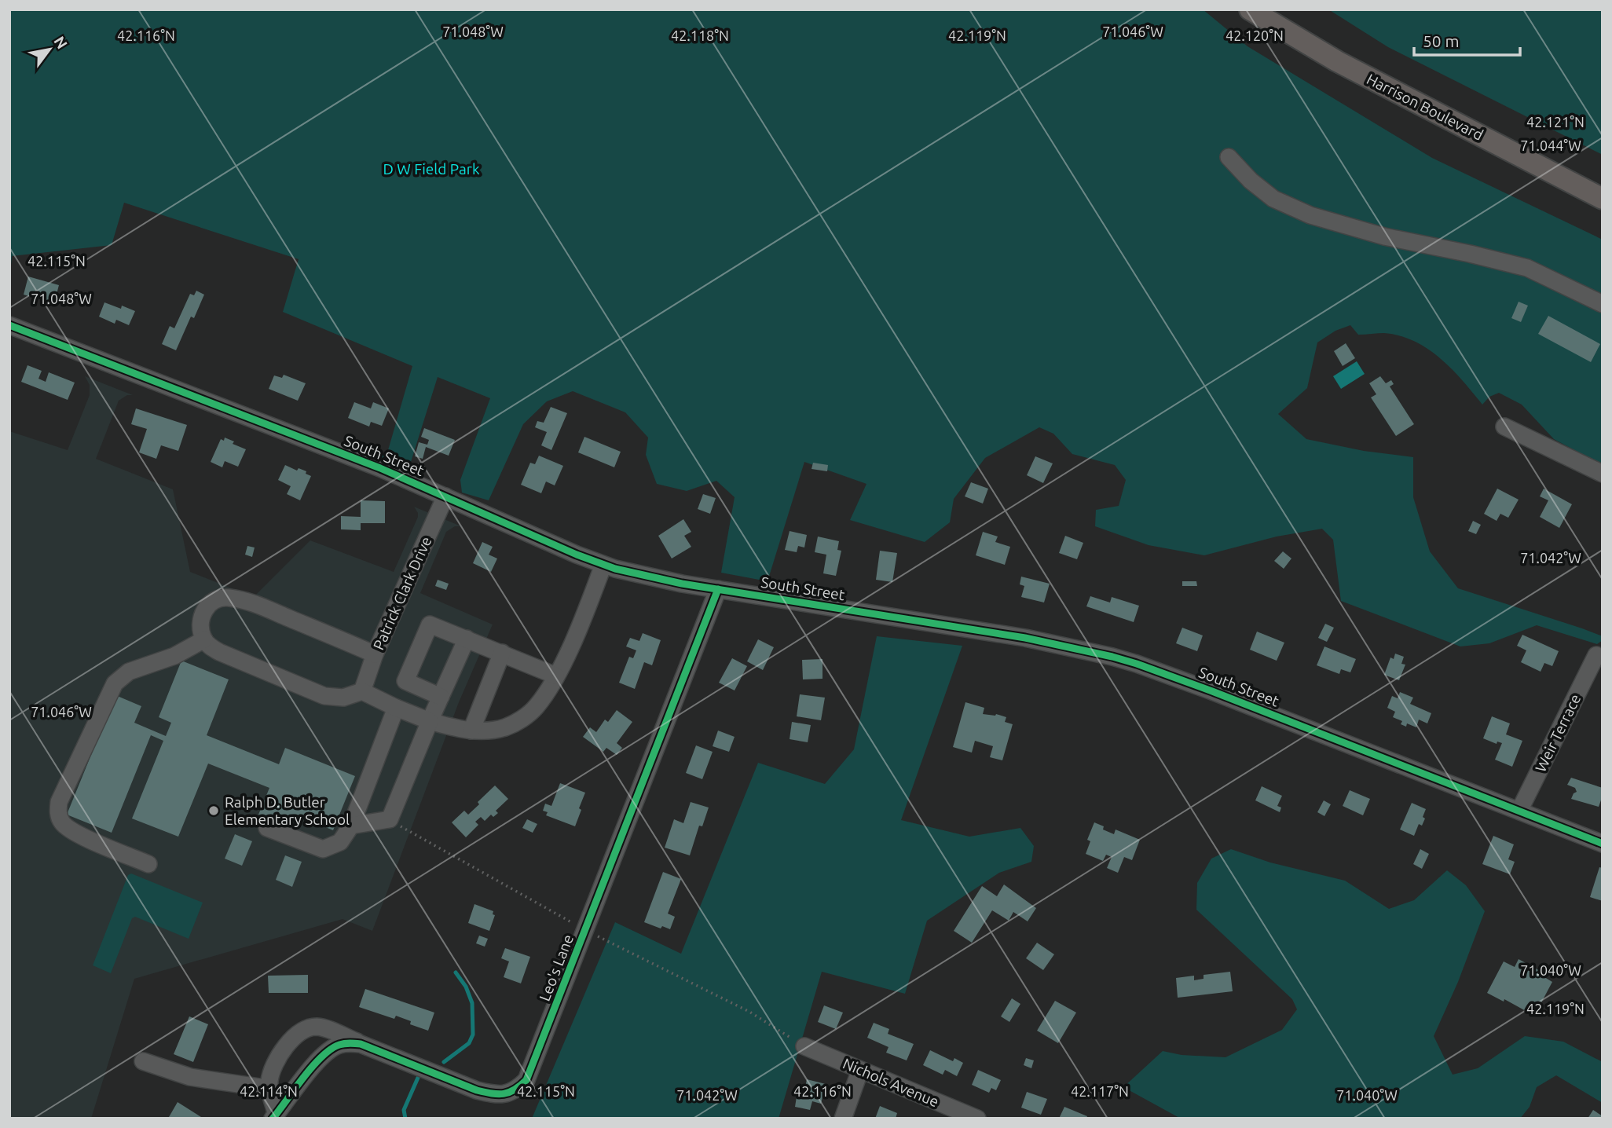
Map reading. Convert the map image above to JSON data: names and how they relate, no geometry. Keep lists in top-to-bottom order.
{
  "streets": {
    "main road": ["Harrison Boulevard"],
    "street": [
      "South Street",
      "Patrick Clark Drive",
      "Weir Terrace",
      "Leo's Lane",
      "Nichols Avenue"
    ]
  },
  "crossings": [
    ["South Street", "Patrick Clark Drive"],
    ["South Street", "Weir Terrace"],
    ["South Street", "Leo's Lane"]
  ],
  "parks": ["D W Field Park"],
  "places": ["Ralph D. Butler Elementary School"],
  "scale_bar": "50 m",
  "north": "top right",
  "coordinates": [
    "71.048°W",
    "71.046°W",
    "42.116°N",
    "42.118°N",
    "42.119°N",
    "42.120°N",
    "42.121°N",
    "71.044°W",
    "42.115°N",
    "71.042°W",
    "71.040°W",
    "42.114°N",
    "42.117°N"
  ]
}
